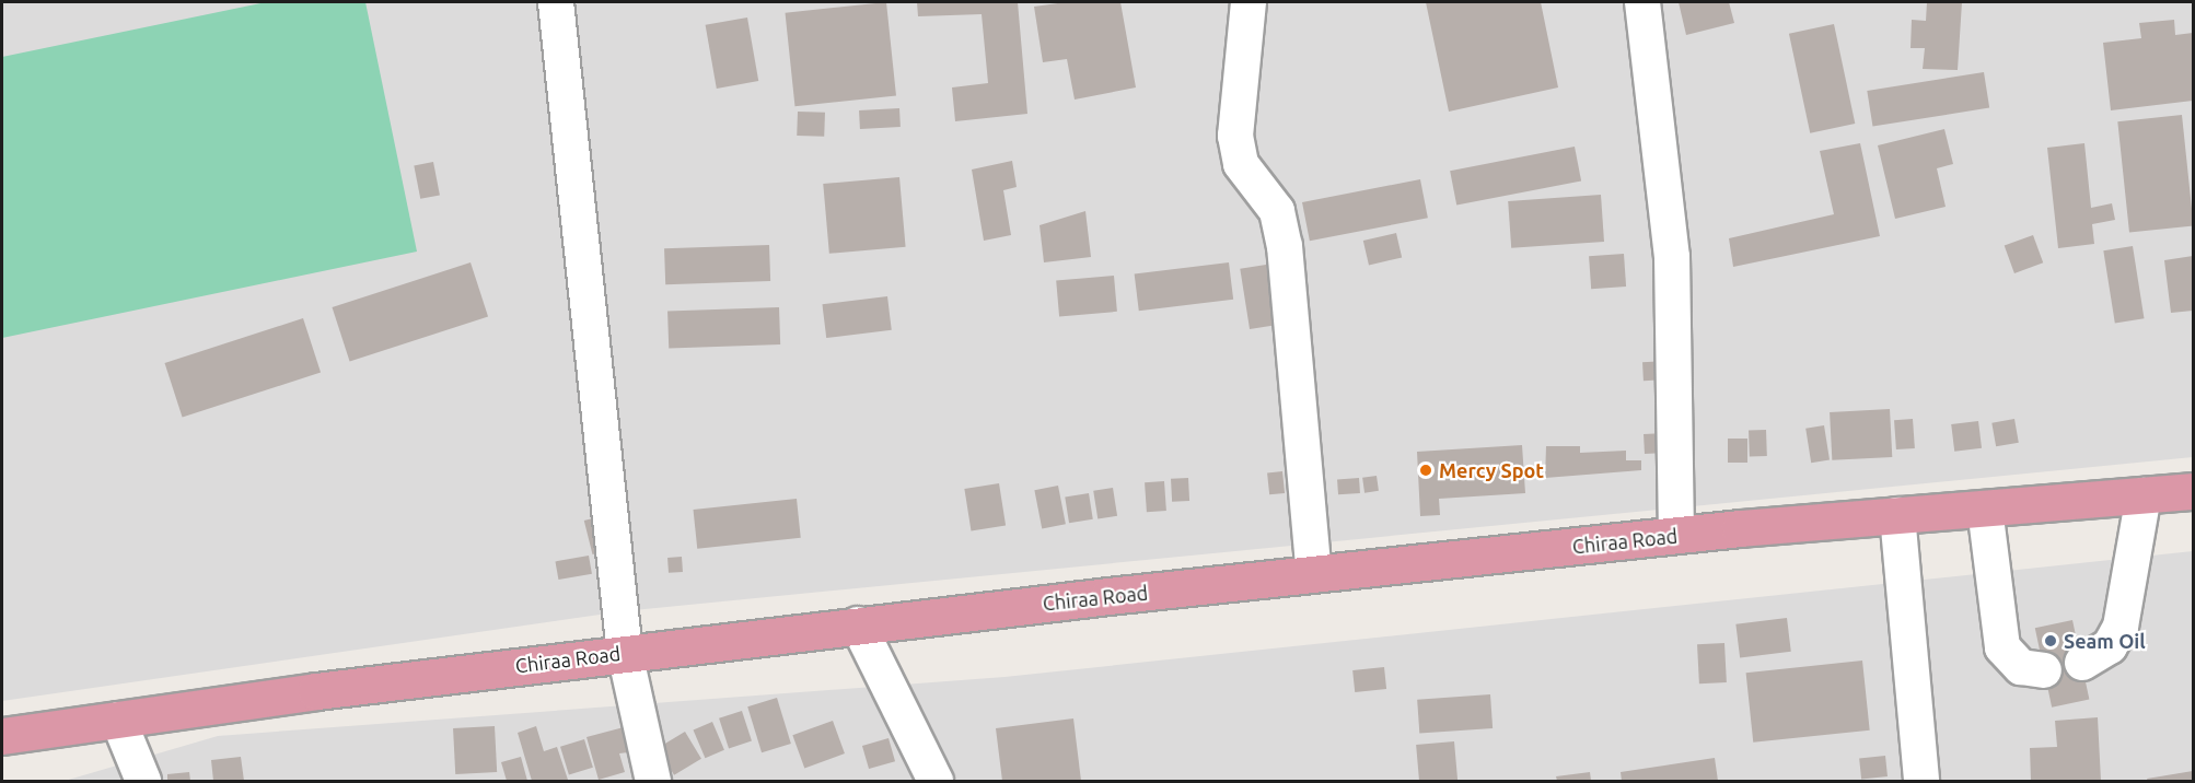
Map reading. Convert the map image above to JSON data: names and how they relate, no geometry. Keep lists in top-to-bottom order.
{
  "streets": {
    "highway": ["Chiraa Road"]
  },
  "places": ["Mercy Spot", "Seam Oil"]
}
